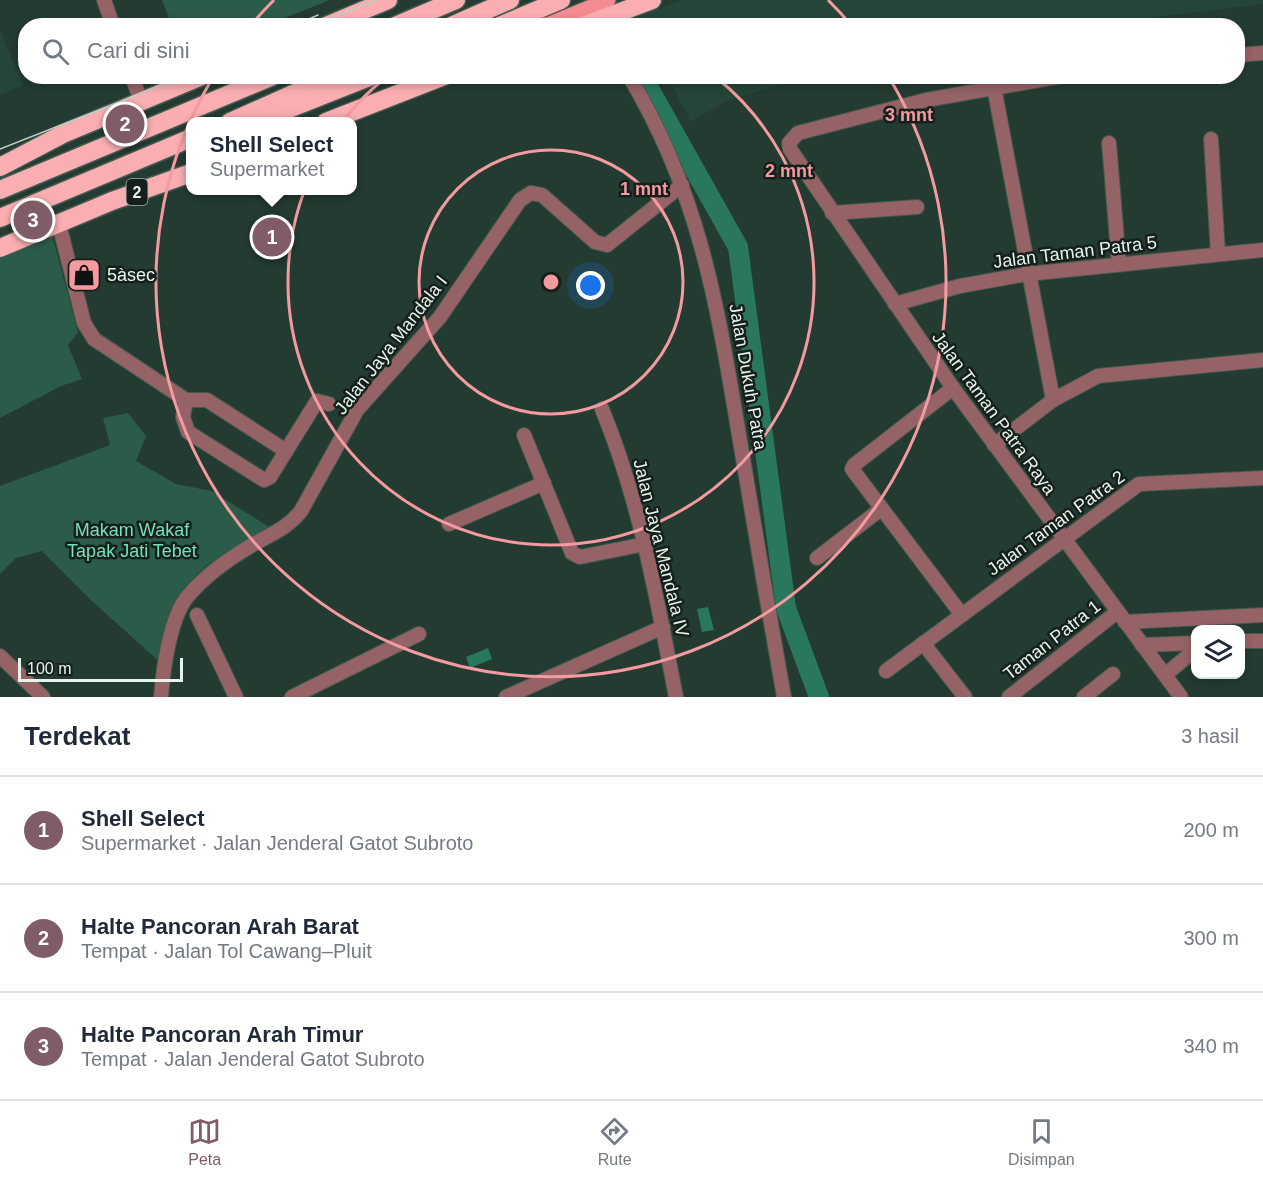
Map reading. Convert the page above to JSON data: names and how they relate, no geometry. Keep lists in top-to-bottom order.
{
  "streets": {
    "highway": ["2"],
    "street": [
      "Jalan Taman Patra 5",
      "Jalan Jaya Mandala I",
      "Jalan Dukuh Patra",
      "Jalan Taman Patra Raya",
      "Jalan Taman Patra 2",
      "Jalan Jaya Mandala IV",
      "Taman Patra 1"
    ]
  },
  "crossings": [
    ["Jalan Taman Patra 5", "Jalan Taman Patra Raya"],
    ["Jalan Jaya Mandala I", "Jalan Dukuh Patra"],
    ["Jalan Taman Patra Raya", "Jalan Taman Patra 2"],
    ["Jalan Taman Patra Raya", "Taman Patra 1"]
  ],
  "parks": ["Makam Wakaf Tapak Jati Tebet"],
  "places": {
    "shop": ["5àsec"]
  },
  "scale_bar": "100 m",
  "page": {
    "search": "Cari di sini",
    "pins": ["2", "3", "1"],
    "popup": ["Shell Select", "Supermarket"],
    "scale": "100 m",
    "heading": ["Terdekat", "3 hasil"],
    "list": [
      {
        "mark": "1",
        "name": "Shell Select",
        "note": "Supermarket · Jalan Jenderal Gatot Subroto",
        "value": "200 m"
      },
      {
        "mark": "2",
        "name": "Halte Pancoran Arah Barat",
        "note": "Tempat · Jalan Tol Cawang–Pluit",
        "value": "300 m"
      },
      {
        "mark": "3",
        "name": "Halte Pancoran Arah Timur",
        "note": "Tempat · Jalan Jenderal Gatot Subroto",
        "value": "340 m"
      }
    ],
    "nav": ["Peta", "Rute", "Disimpan"]
  },
  "rings": ["3 mnt", "2 mnt", "1 mnt"]
}
